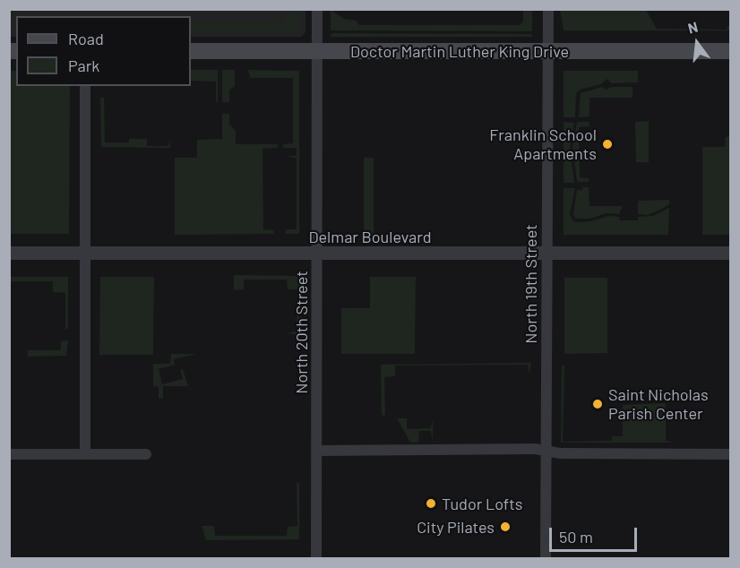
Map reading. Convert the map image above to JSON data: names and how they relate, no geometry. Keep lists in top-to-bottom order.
{
  "streets": {
    "main road": ["Doctor Martin Luther King Drive"],
    "street": ["Delmar Boulevard", "North 19th Street", "North 20th Street"]
  },
  "crossings": [
    ["Doctor Martin Luther King Drive", "North 19th Street"],
    ["Doctor Martin Luther King Drive", "North 20th Street"],
    ["Delmar Boulevard", "North 19th Street"],
    ["Delmar Boulevard", "North 20th Street"]
  ],
  "places": [
    "Franklin School Apartments",
    "Saint Nicholas Parish Center",
    "Tudor Lofts",
    "City Pilates"
  ],
  "legend": ["Road", "Park"],
  "scale_bar": "50 m",
  "north": "top"
}
